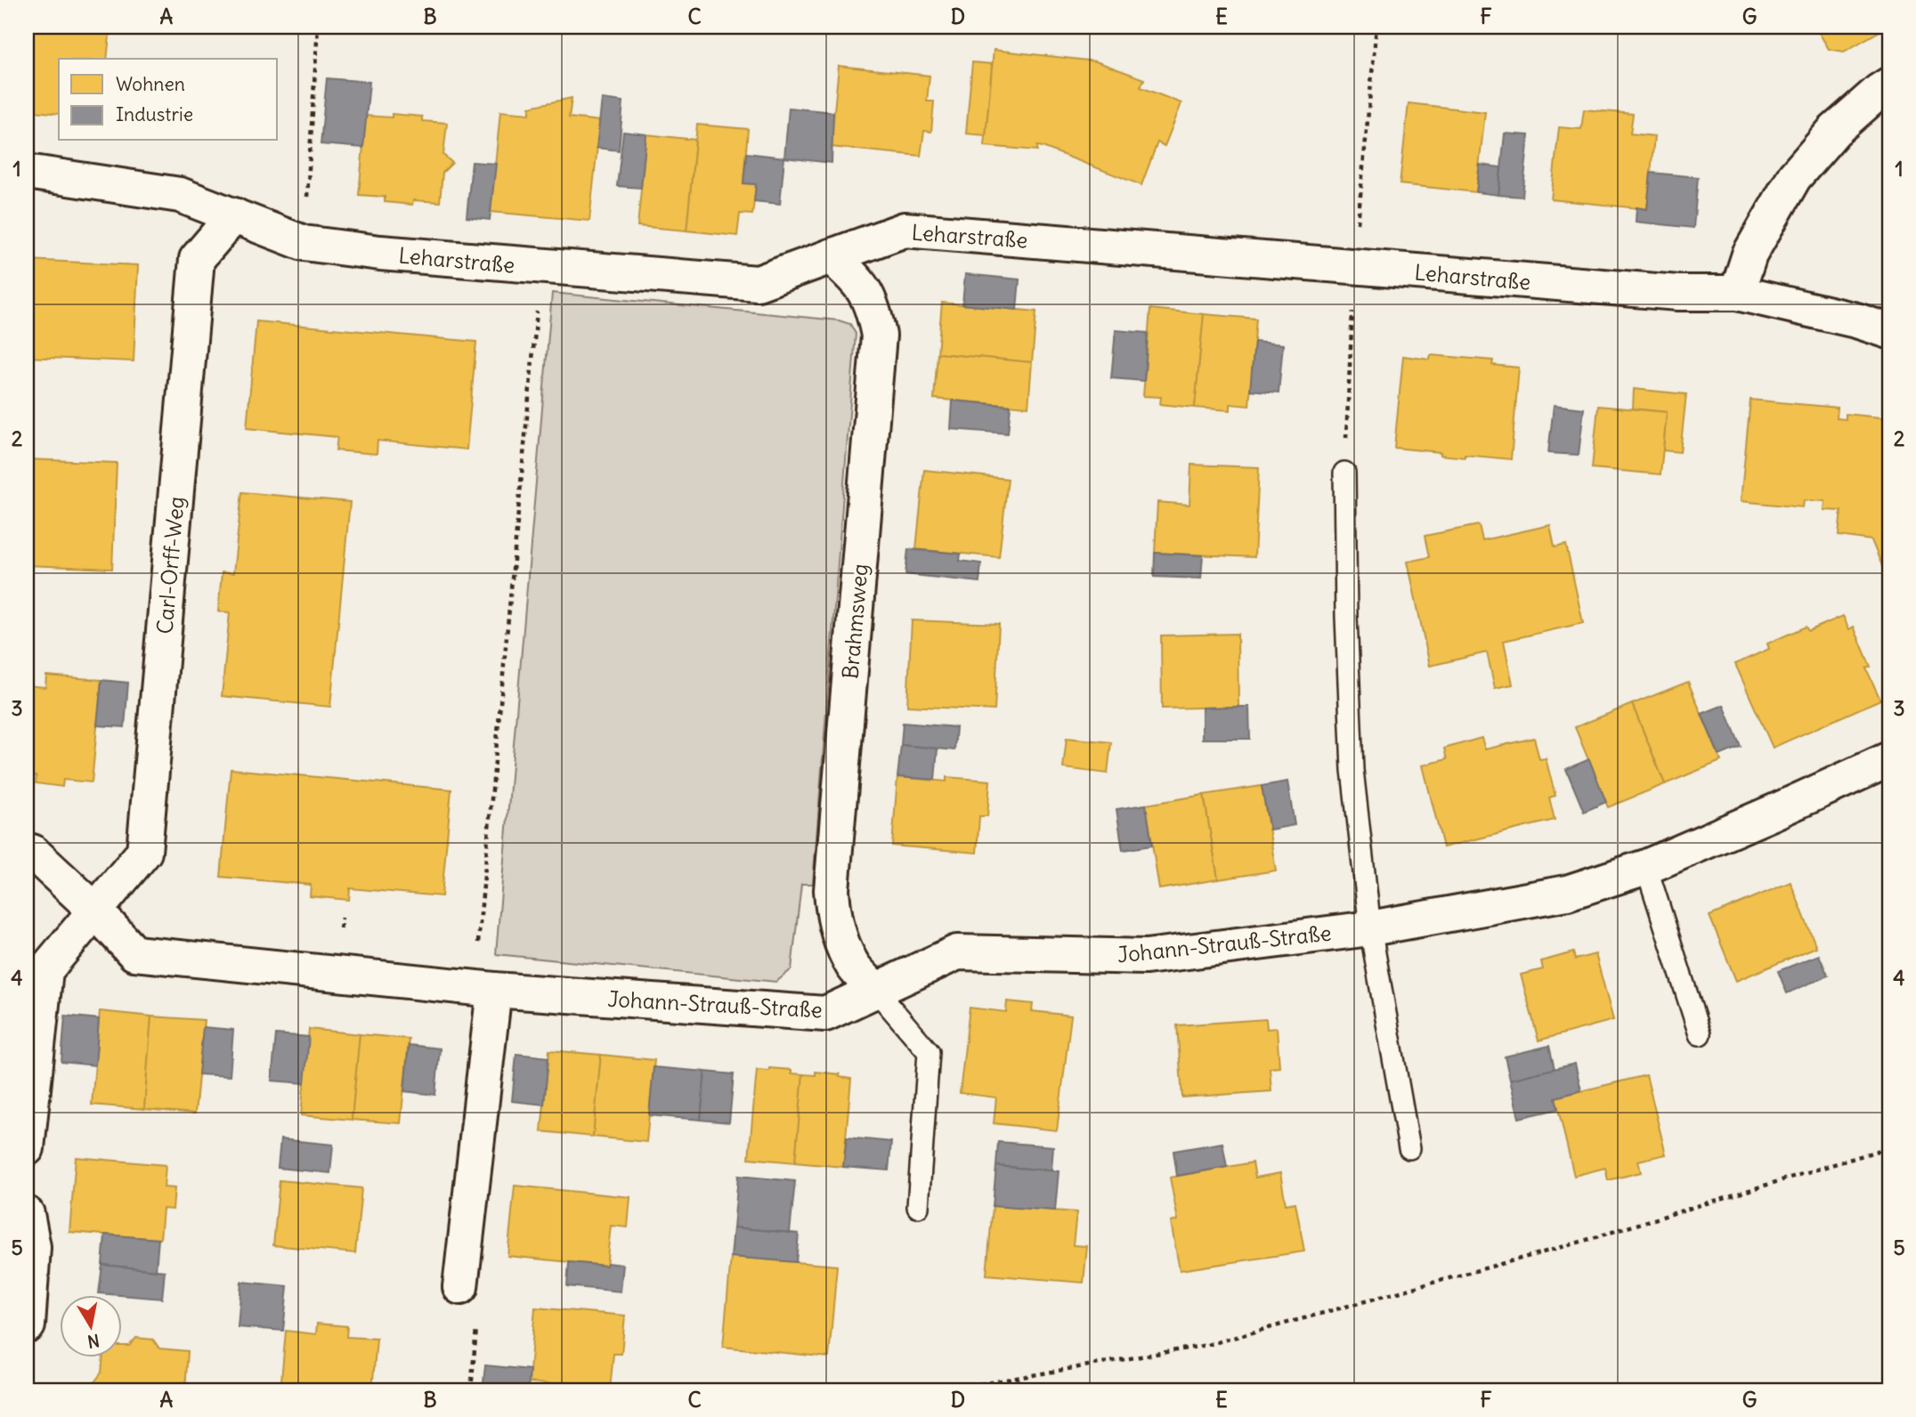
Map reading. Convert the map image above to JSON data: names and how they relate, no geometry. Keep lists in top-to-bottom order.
{
  "streets": {
    "street": [
      "Leharstraße",
      "Carl-Orff-Weg",
      "Brahmsweg",
      "Johann-Strauß-Straße"
    ]
  },
  "crossings": [
    ["Leharstraße", "Carl-Orff-Weg"],
    ["Leharstraße", "Brahmsweg"],
    ["Carl-Orff-Weg", "Johann-Strauß-Straße"],
    ["Brahmsweg", "Johann-Strauß-Straße"]
  ],
  "legend": ["Wohnen", "Industrie"],
  "north": "bottom",
  "grid": {
    "columns": [
      "A",
      "B",
      "C",
      "D",
      "E",
      "F",
      "G"
    ],
    "rows": [
      "1",
      "2",
      "3",
      "4",
      "5"
    ]
  }
}
